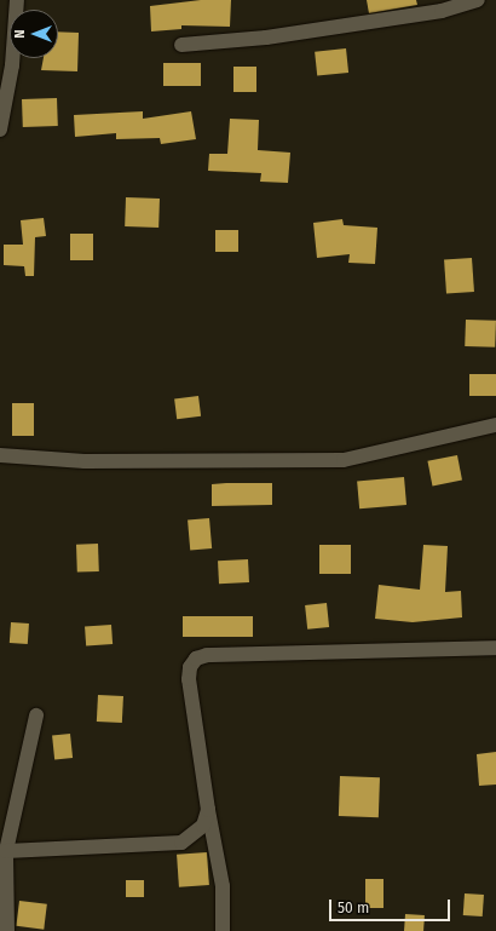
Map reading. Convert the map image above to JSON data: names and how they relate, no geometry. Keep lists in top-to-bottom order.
{
  "scale_bar": "50 m",
  "north": "left"
}
